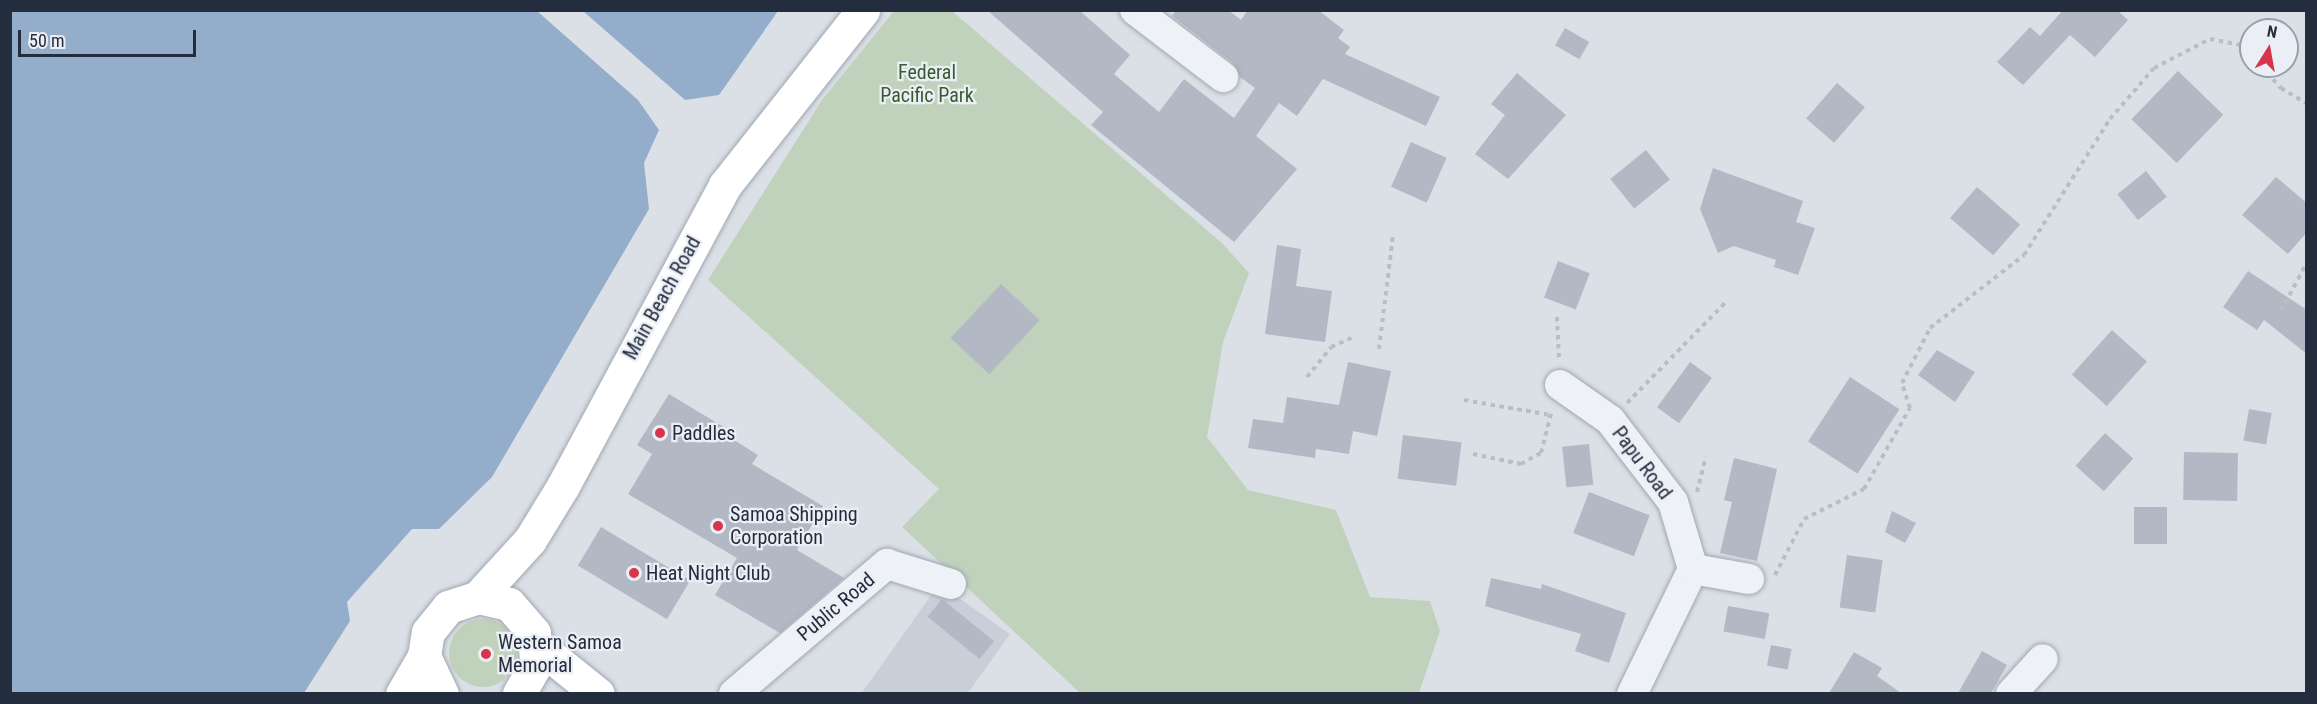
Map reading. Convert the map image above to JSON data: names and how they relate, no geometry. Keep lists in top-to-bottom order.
{
  "streets": {
    "main road": ["Main Beach Road"],
    "street": ["Papu Road", "Public Road"]
  },
  "parks": ["Federal Pacific Park"],
  "places": [
    "Paddles",
    "Samoa Shipping Corporation",
    "Heat Night Club",
    "Western Samoa Memorial"
  ],
  "scale_bar": "50 m",
  "north": "top"
}
